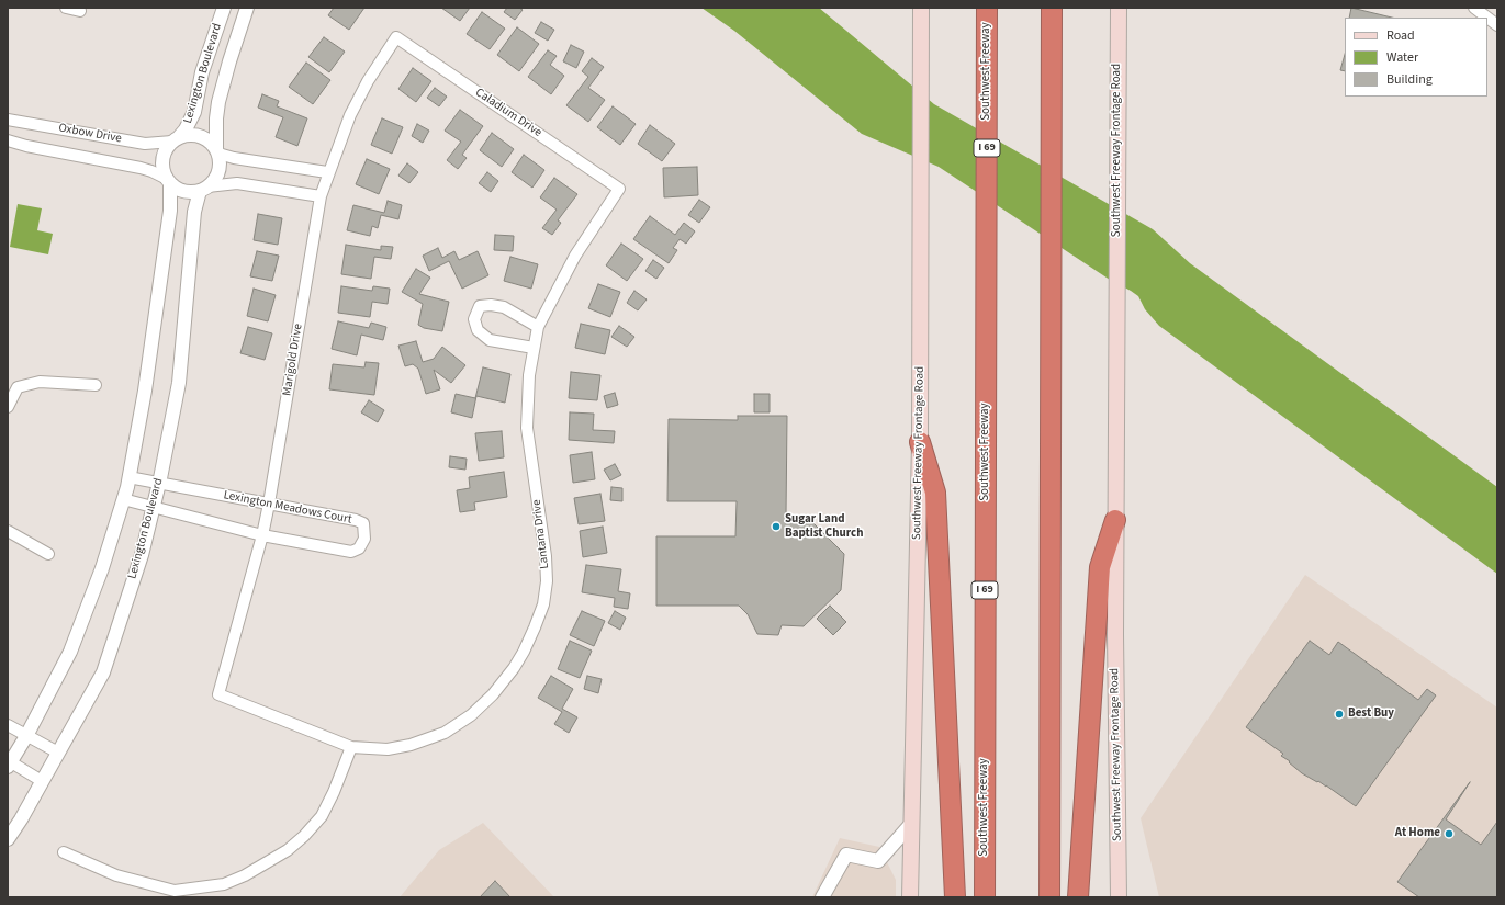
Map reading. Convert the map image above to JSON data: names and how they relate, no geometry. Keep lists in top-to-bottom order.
{
  "streets": {
    "highway": ["Southwest Freeway", "I 69"],
    "main road": ["Southwest Freeway Frontage Road"],
    "street": [
      "Lexington Boulevard",
      "Caladium Drive",
      "Oxbow Drive",
      "Marigold Drive",
      "Lexington Meadows Court",
      "Lantana Drive"
    ]
  },
  "crossings": [
    ["Lexington Boulevard", "Oxbow Drive"],
    ["Lexington Boulevard", "Lexington Meadows Court"],
    ["Caladium Drive", "Marigold Drive"],
    ["Caladium Drive", "Lantana Drive"],
    ["Marigold Drive", "Lexington Meadows Court"],
    ["Marigold Drive", "Lantana Drive"]
  ],
  "places": ["Sugar Land Baptist Church", "Best Buy", "At Home"],
  "legend": ["Road", "Water", "Building"]
}
